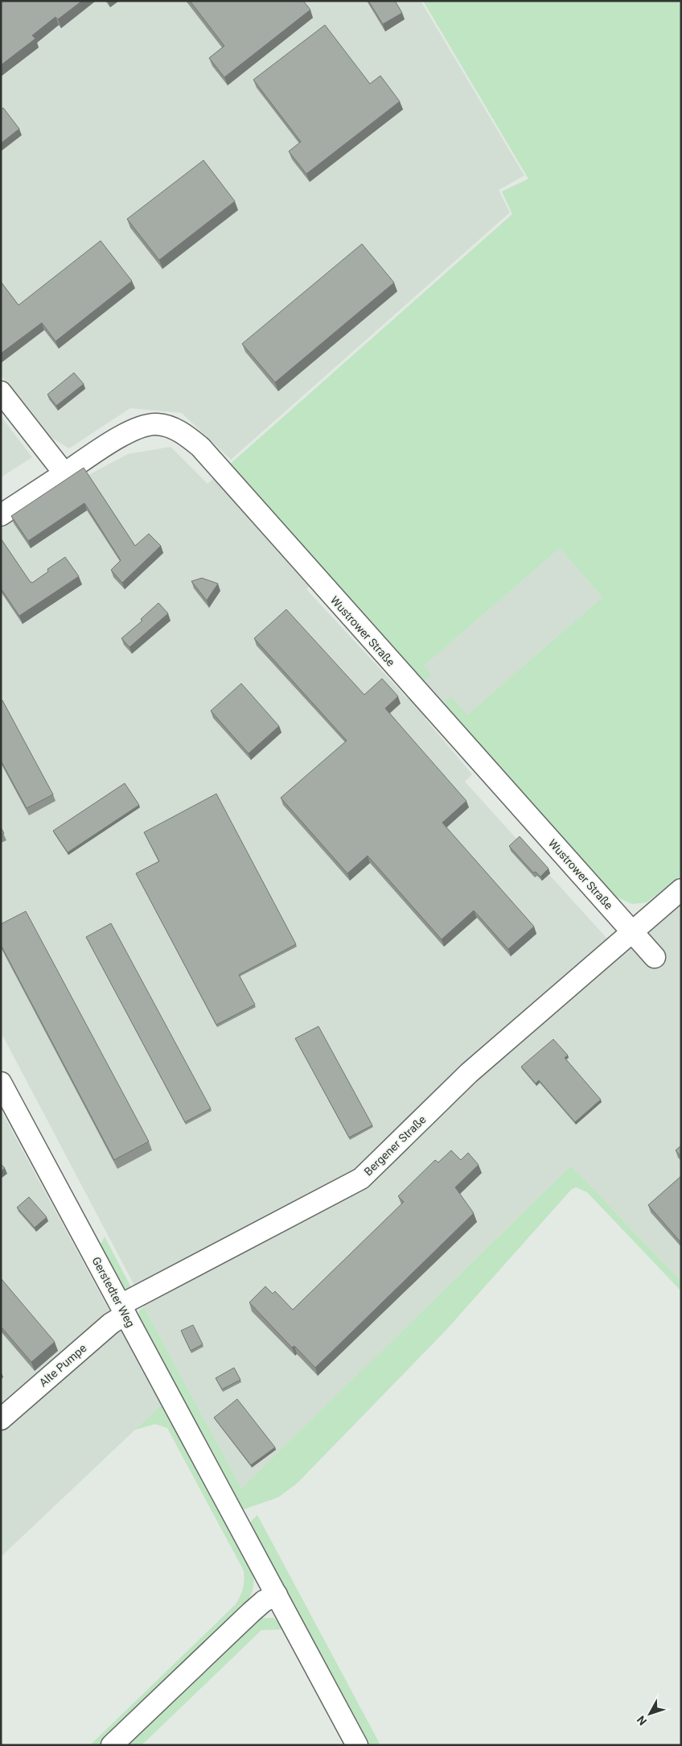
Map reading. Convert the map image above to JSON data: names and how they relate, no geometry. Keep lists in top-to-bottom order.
{
  "streets": {
    "street": [
      "Wustrower Straße",
      "Bergener Straße",
      "Gerstedter Weg",
      "Alte Pumpe"
    ]
  },
  "crossings": [
    ["Wustrower Straße", "Bergener Straße"],
    ["Bergener Straße", "Gerstedter Weg"],
    ["Bergener Straße", "Alte Pumpe"],
    ["Gerstedter Weg", "Alte Pumpe"]
  ],
  "north": "bottom left"
}
